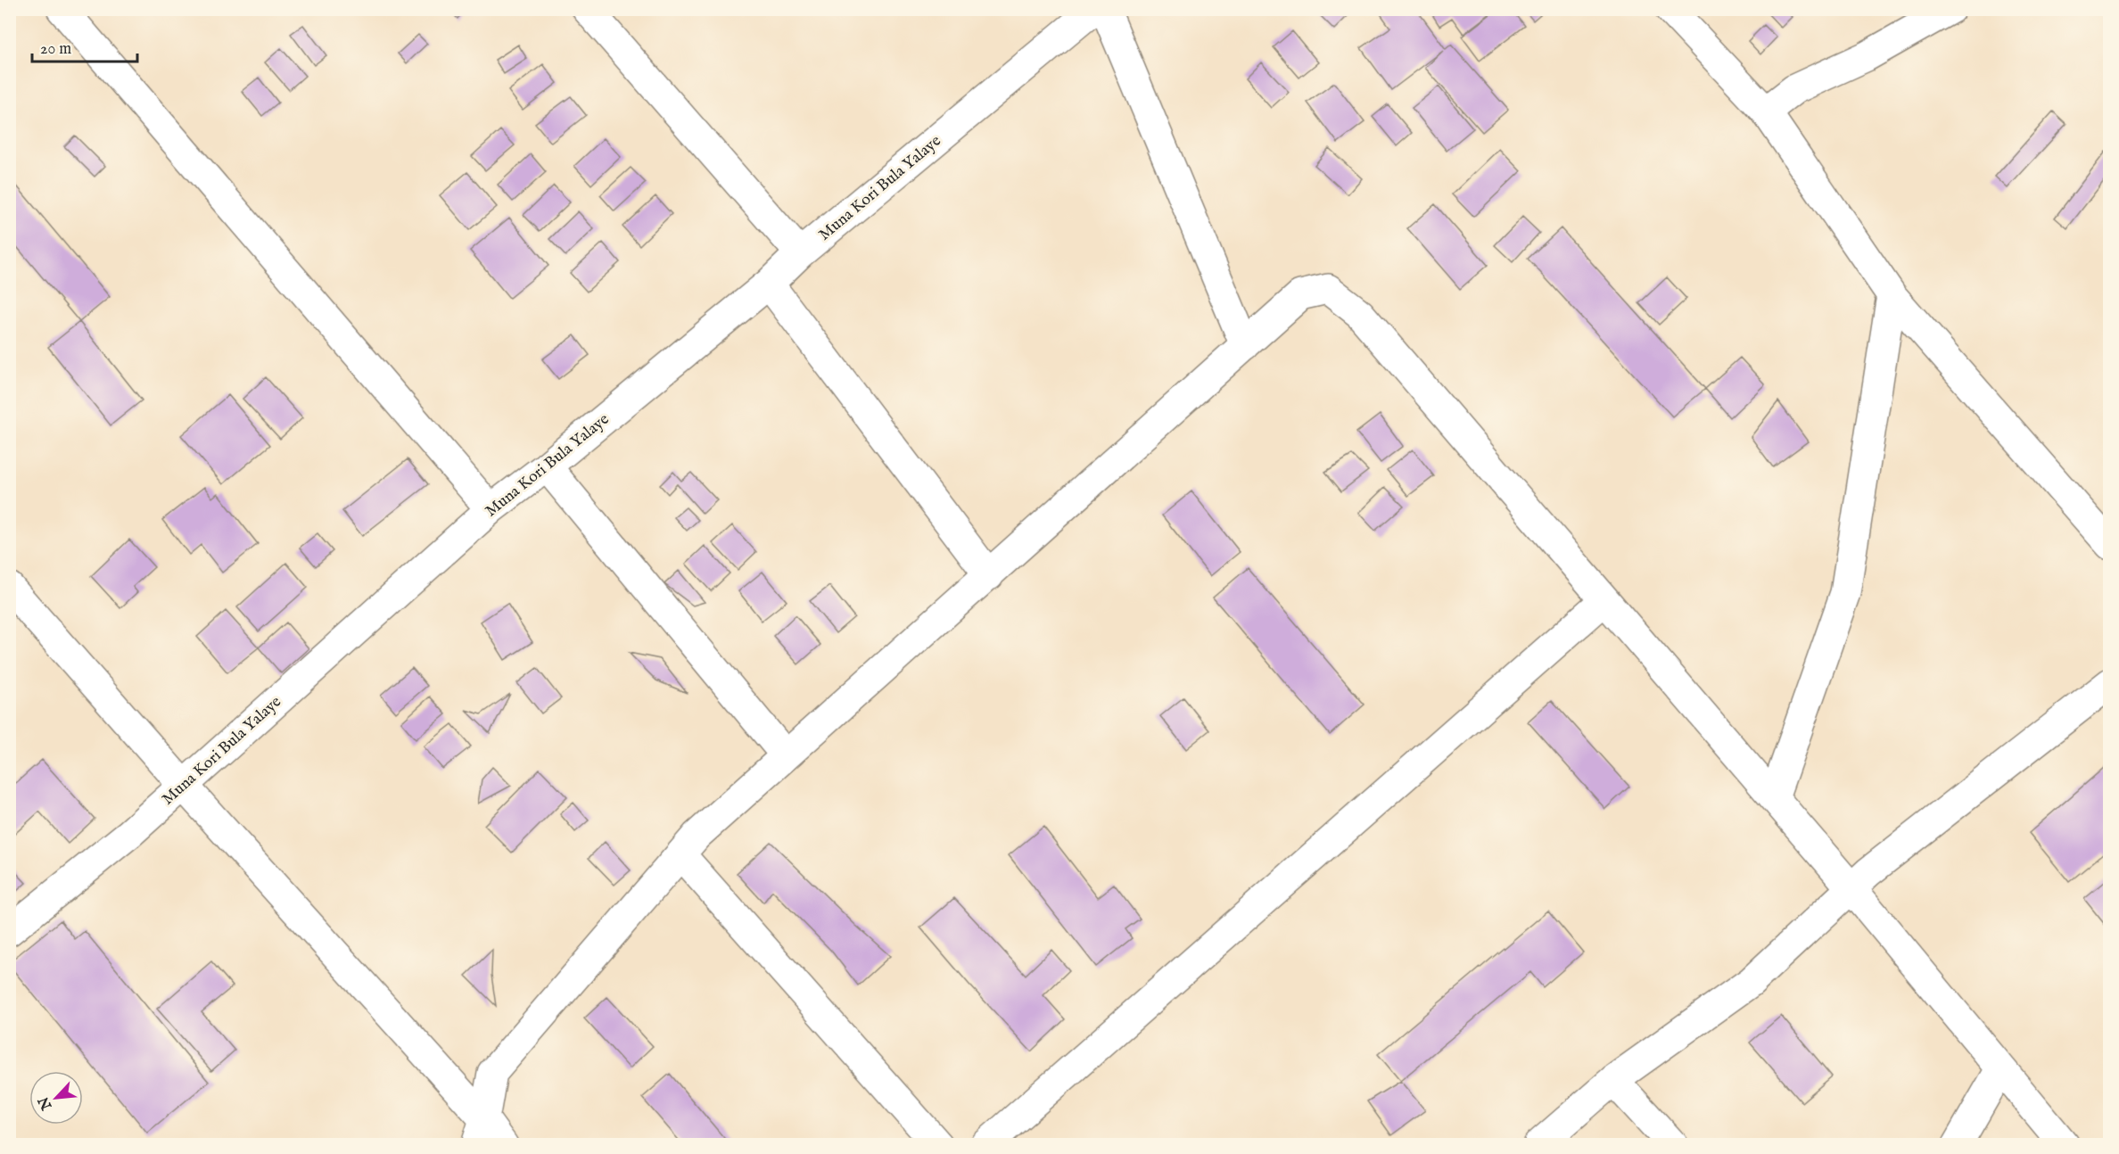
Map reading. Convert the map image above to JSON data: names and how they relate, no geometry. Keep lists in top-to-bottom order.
{
  "streets": {
    "street": ["Muna Kori Bula Yalaye"]
  },
  "scale_bar": "20 m",
  "north": "bottom left"
}
